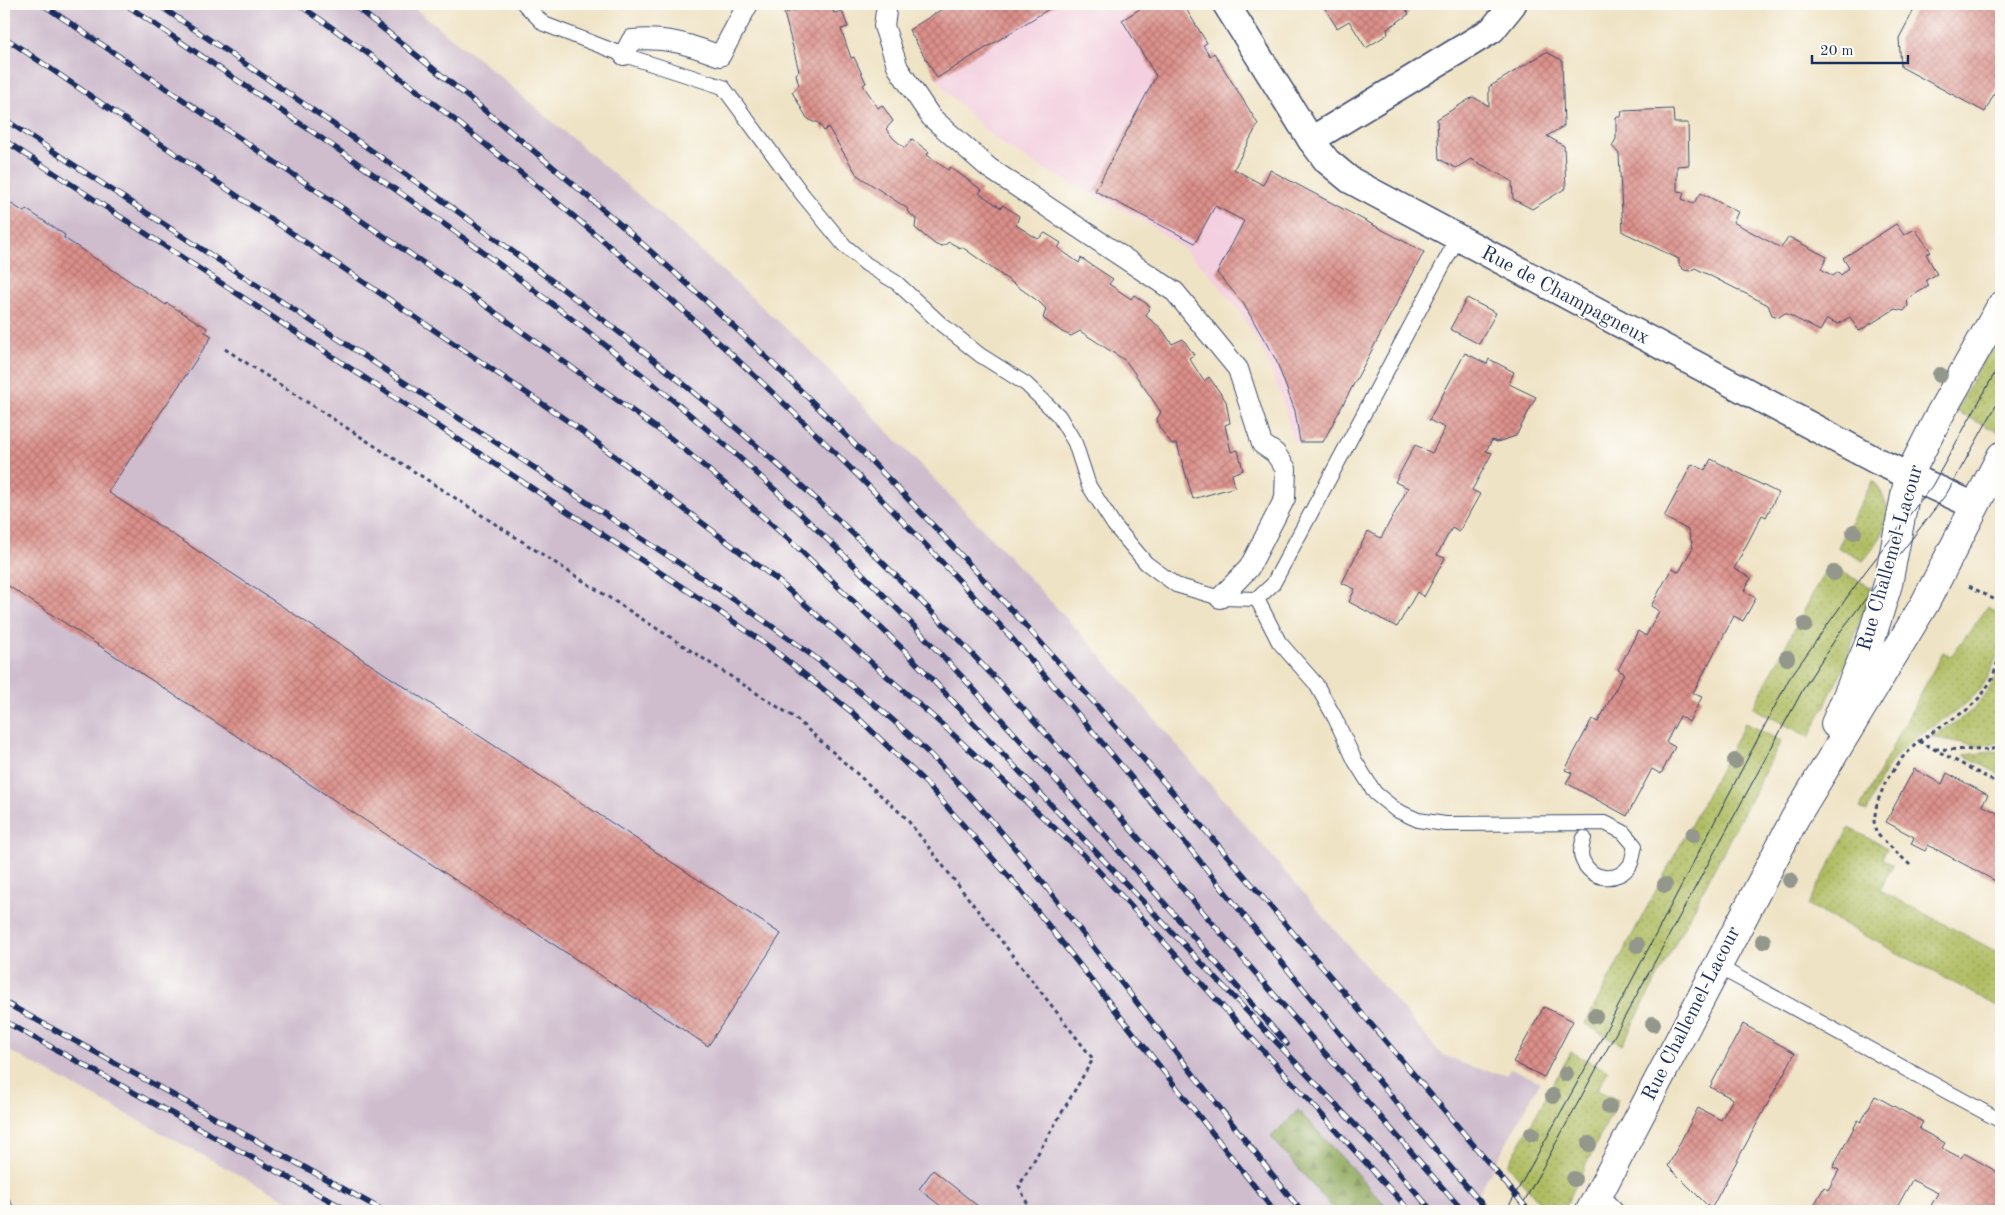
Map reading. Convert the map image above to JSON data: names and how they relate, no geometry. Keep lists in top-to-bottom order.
{
  "streets": {
    "street": ["Rue de Champagneux", "Rue Challemel-Lacour"]
  },
  "crossings": [
    ["Rue de Champagneux", "Rue Challemel-Lacour"]
  ],
  "scale_bar": "20 m"
}
